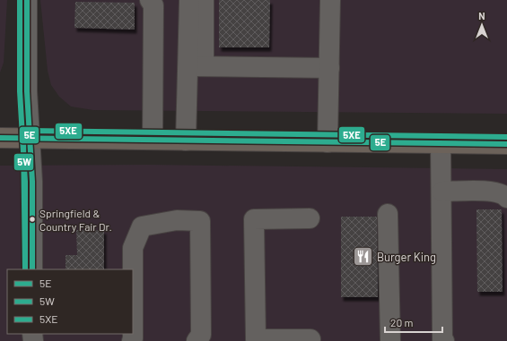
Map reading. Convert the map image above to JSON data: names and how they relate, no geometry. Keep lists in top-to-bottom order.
{
  "places": {
    "other": ["Springfield & Country Fair Dr."],
    "restaurant": ["Burger King"]
  },
  "lines": ["transit line 5E", "transit line 5W", "transit line 5XE"],
  "legend": ["5E", "5W", "5XE"],
  "scale_bar": "20 m",
  "north": "top"
}
